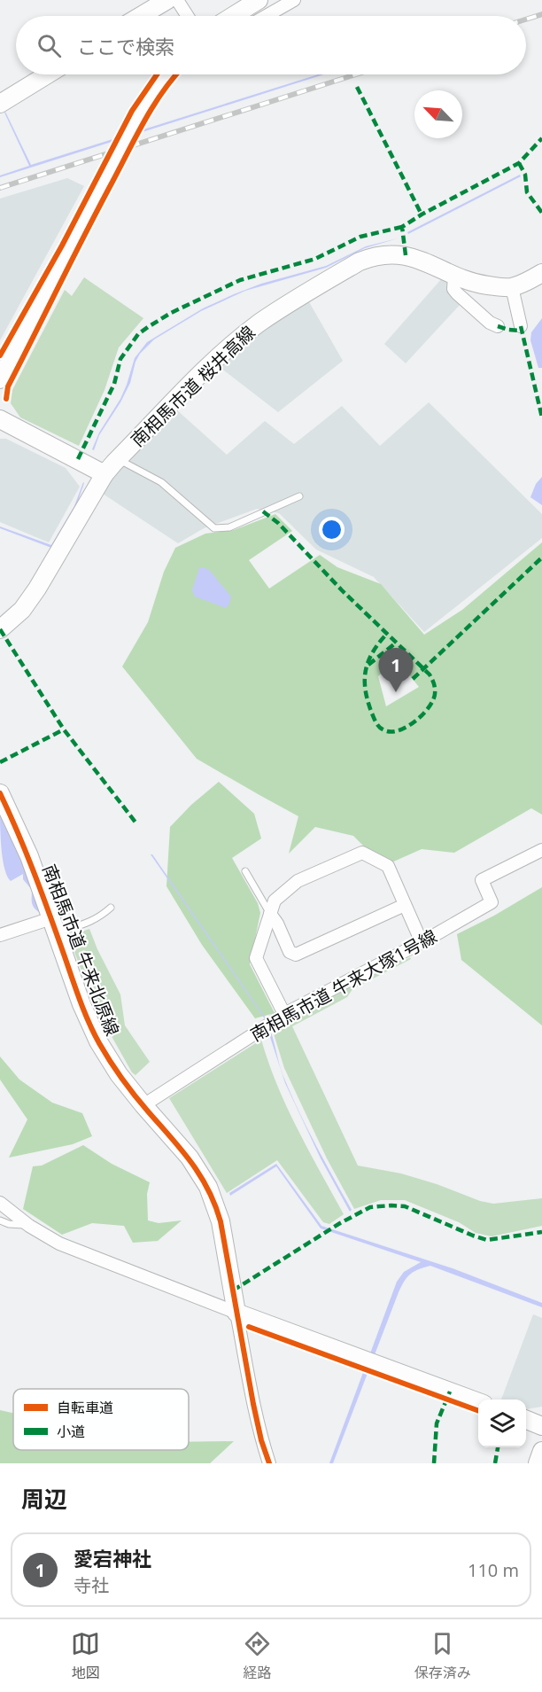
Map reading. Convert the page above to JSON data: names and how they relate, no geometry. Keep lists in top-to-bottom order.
{
  "streets": {
    "street": ["南相馬市道 桜井高線", "南相馬市道 牛来北原線", "南相馬市道 牛来大塚1号線"]
  },
  "crossings": [
    ["南相馬市道 牛来北原線", "南相馬市道 牛来大塚1号線"]
  ],
  "legend": ["自転車道", "小道"],
  "north": "top left",
  "page": {
    "search": "ここで検索",
    "pins": "1",
    "heading": "周辺",
    "list": [
      {
        "mark": "1",
        "name": "愛宕神社",
        "note": "寺社",
        "value": "110 m"
      }
    ],
    "nav": ["地図", "経路", "保存済み"]
  }
}
